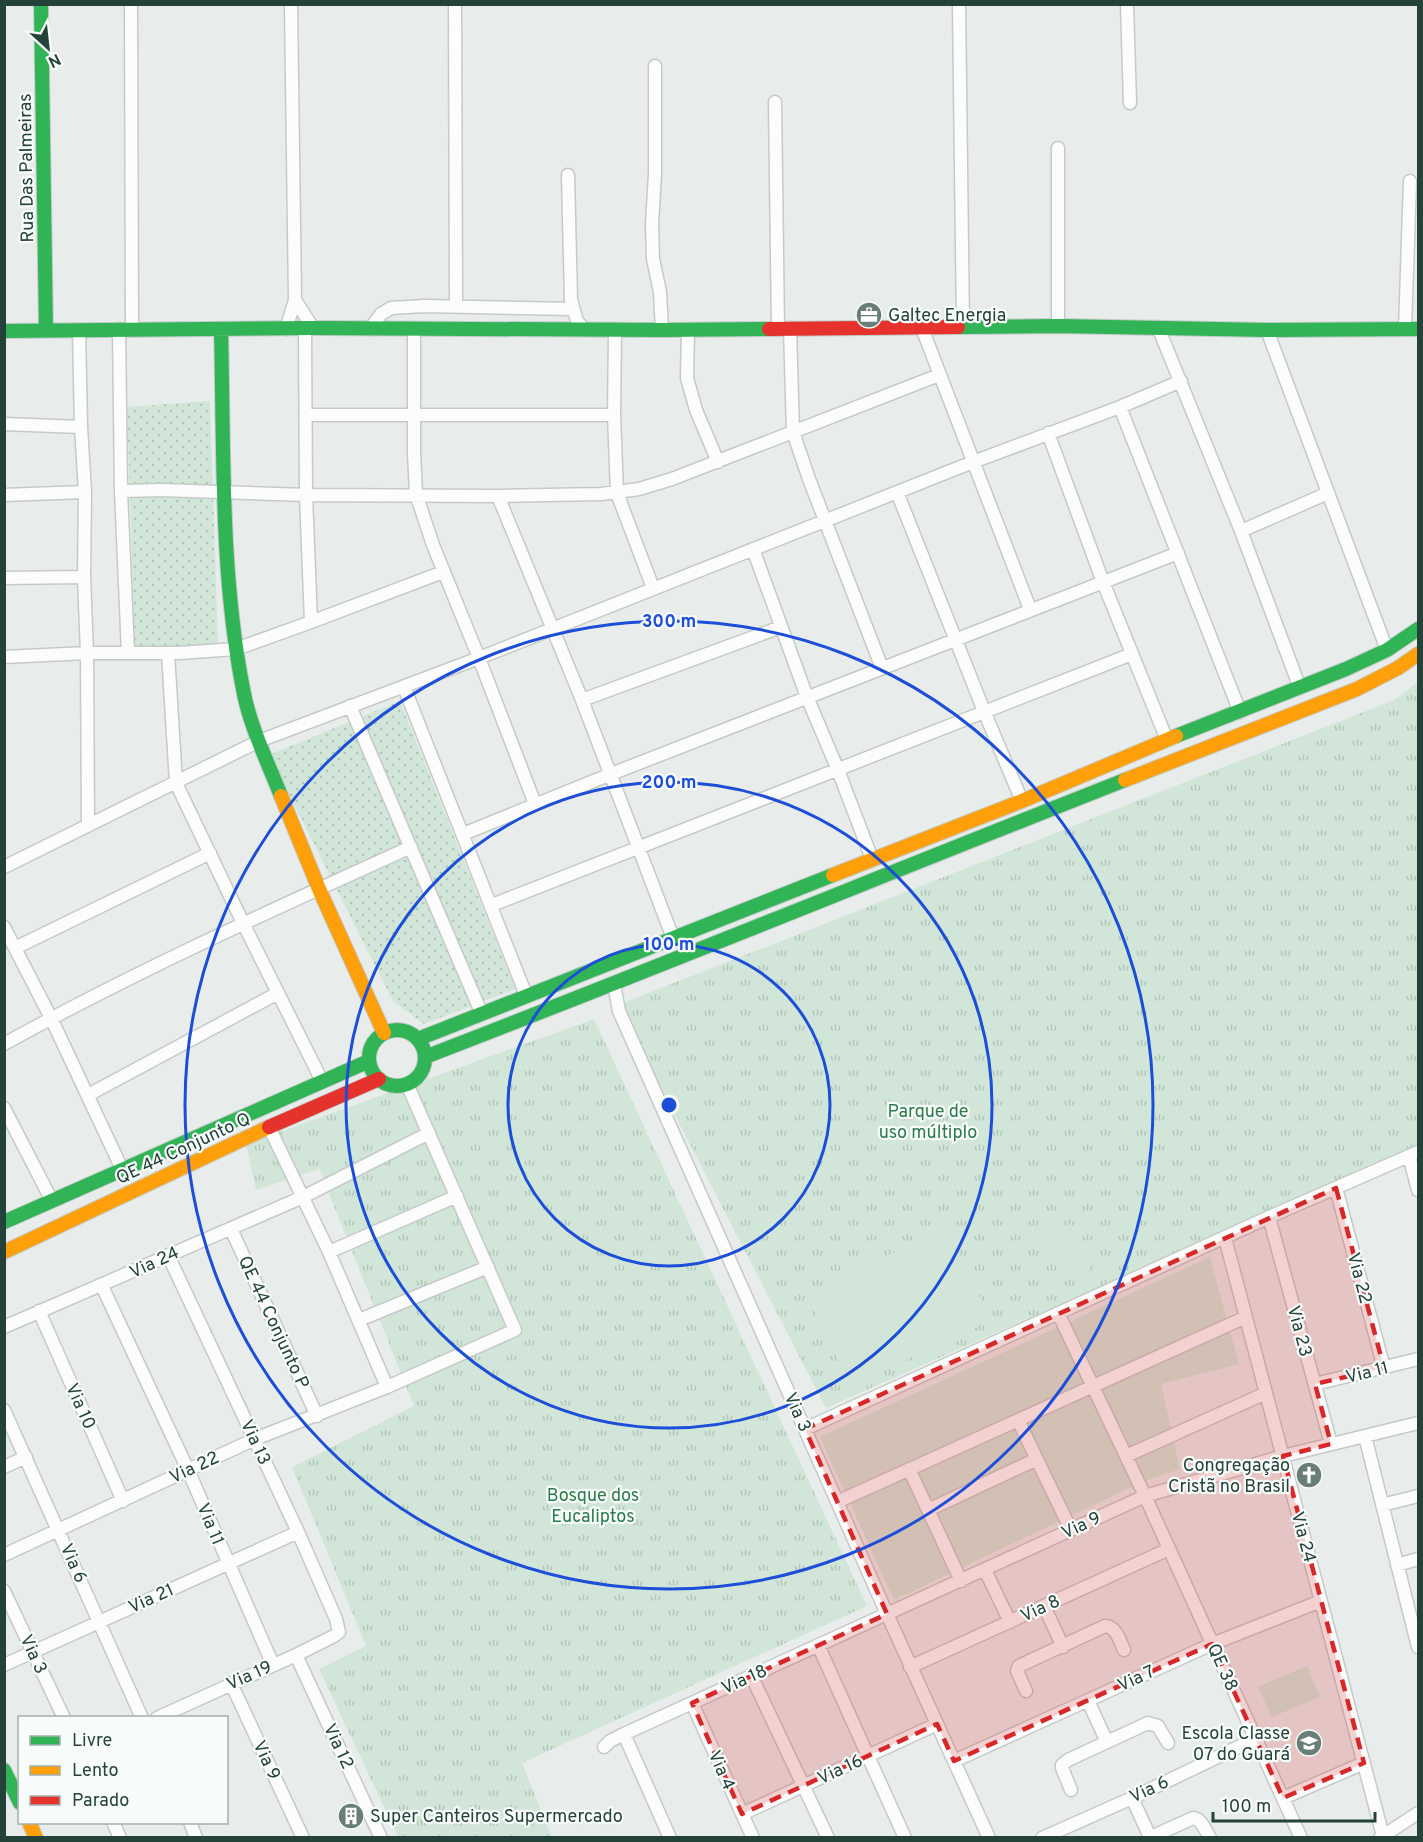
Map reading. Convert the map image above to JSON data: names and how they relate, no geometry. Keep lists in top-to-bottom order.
{
  "streets": {
    "street": [
      "Rua Das Palmeiras",
      "QE 44 Conjunto Q",
      "Via 24",
      "Via 22",
      "QE 44 Conjunto P",
      "Via 23",
      "Via 11",
      "Via 10",
      "Via 3",
      "Via 13",
      "Via 9",
      "Via 6",
      "Via 21",
      "Via 8",
      "QE 38",
      "Via 19",
      "Via 7",
      "Via 18",
      "Via 12",
      "Via 16",
      "Via 4"
    ]
  },
  "crossings": [
    ["Via 24", "QE 44 Conjunto P"],
    ["Via 24", "Via 11"],
    ["Via 24", "Via 10"],
    ["Via 24", "Via 13"],
    ["Via 24", "Via 9"],
    ["Via 24", "Via 7"],
    ["Via 22", "QE 44 Conjunto P"],
    ["Via 22", "Via 11"],
    ["Via 22", "Via 10"],
    ["Via 22", "Via 13"],
    ["Via 22", "Via 6"],
    ["Via 23", "Via 11"],
    ["Via 23", "Via 9"],
    ["Via 11", "Via 21"],
    ["Via 11", "Via 19"],
    ["Via 3", "Via 9"],
    ["Via 3", "Via 21"],
    ["Via 3", "Via 8"],
    ["Via 3", "Via 7"],
    ["Via 3", "Via 18"],
    ["Via 3", "Via 16"],
    ["Via 13", "Via 21"],
    ["Via 13", "Via 19"],
    ["Via 9", "QE 38"],
    ["Via 9", "Via 19"],
    ["Via 9", "Via 18"],
    ["Via 6", "Via 21"],
    ["Via 6", "QE 38"],
    ["Via 8", "QE 38"],
    ["QE 38", "Via 7"],
    ["Via 19", "Via 12"],
    ["Via 18", "Via 4"],
    ["Via 16", "Via 4"]
  ],
  "parks": ["Parque de uso múltiplo", "Bosque dos Eucaliptos"],
  "places": {
    "office": ["Galtec Energia"],
    "church": ["Congregação Cristã no Brasil"],
    "school or university": ["Escola Classe 07 do Guará"],
    "building": ["Super Canteiros Supermercado"]
  },
  "legend": ["Livre", "Lento", "Parado"],
  "scale_bar": "100 m",
  "north": "bottom right",
  "rings": ["300 m", "200 m", "100 m"]
}
